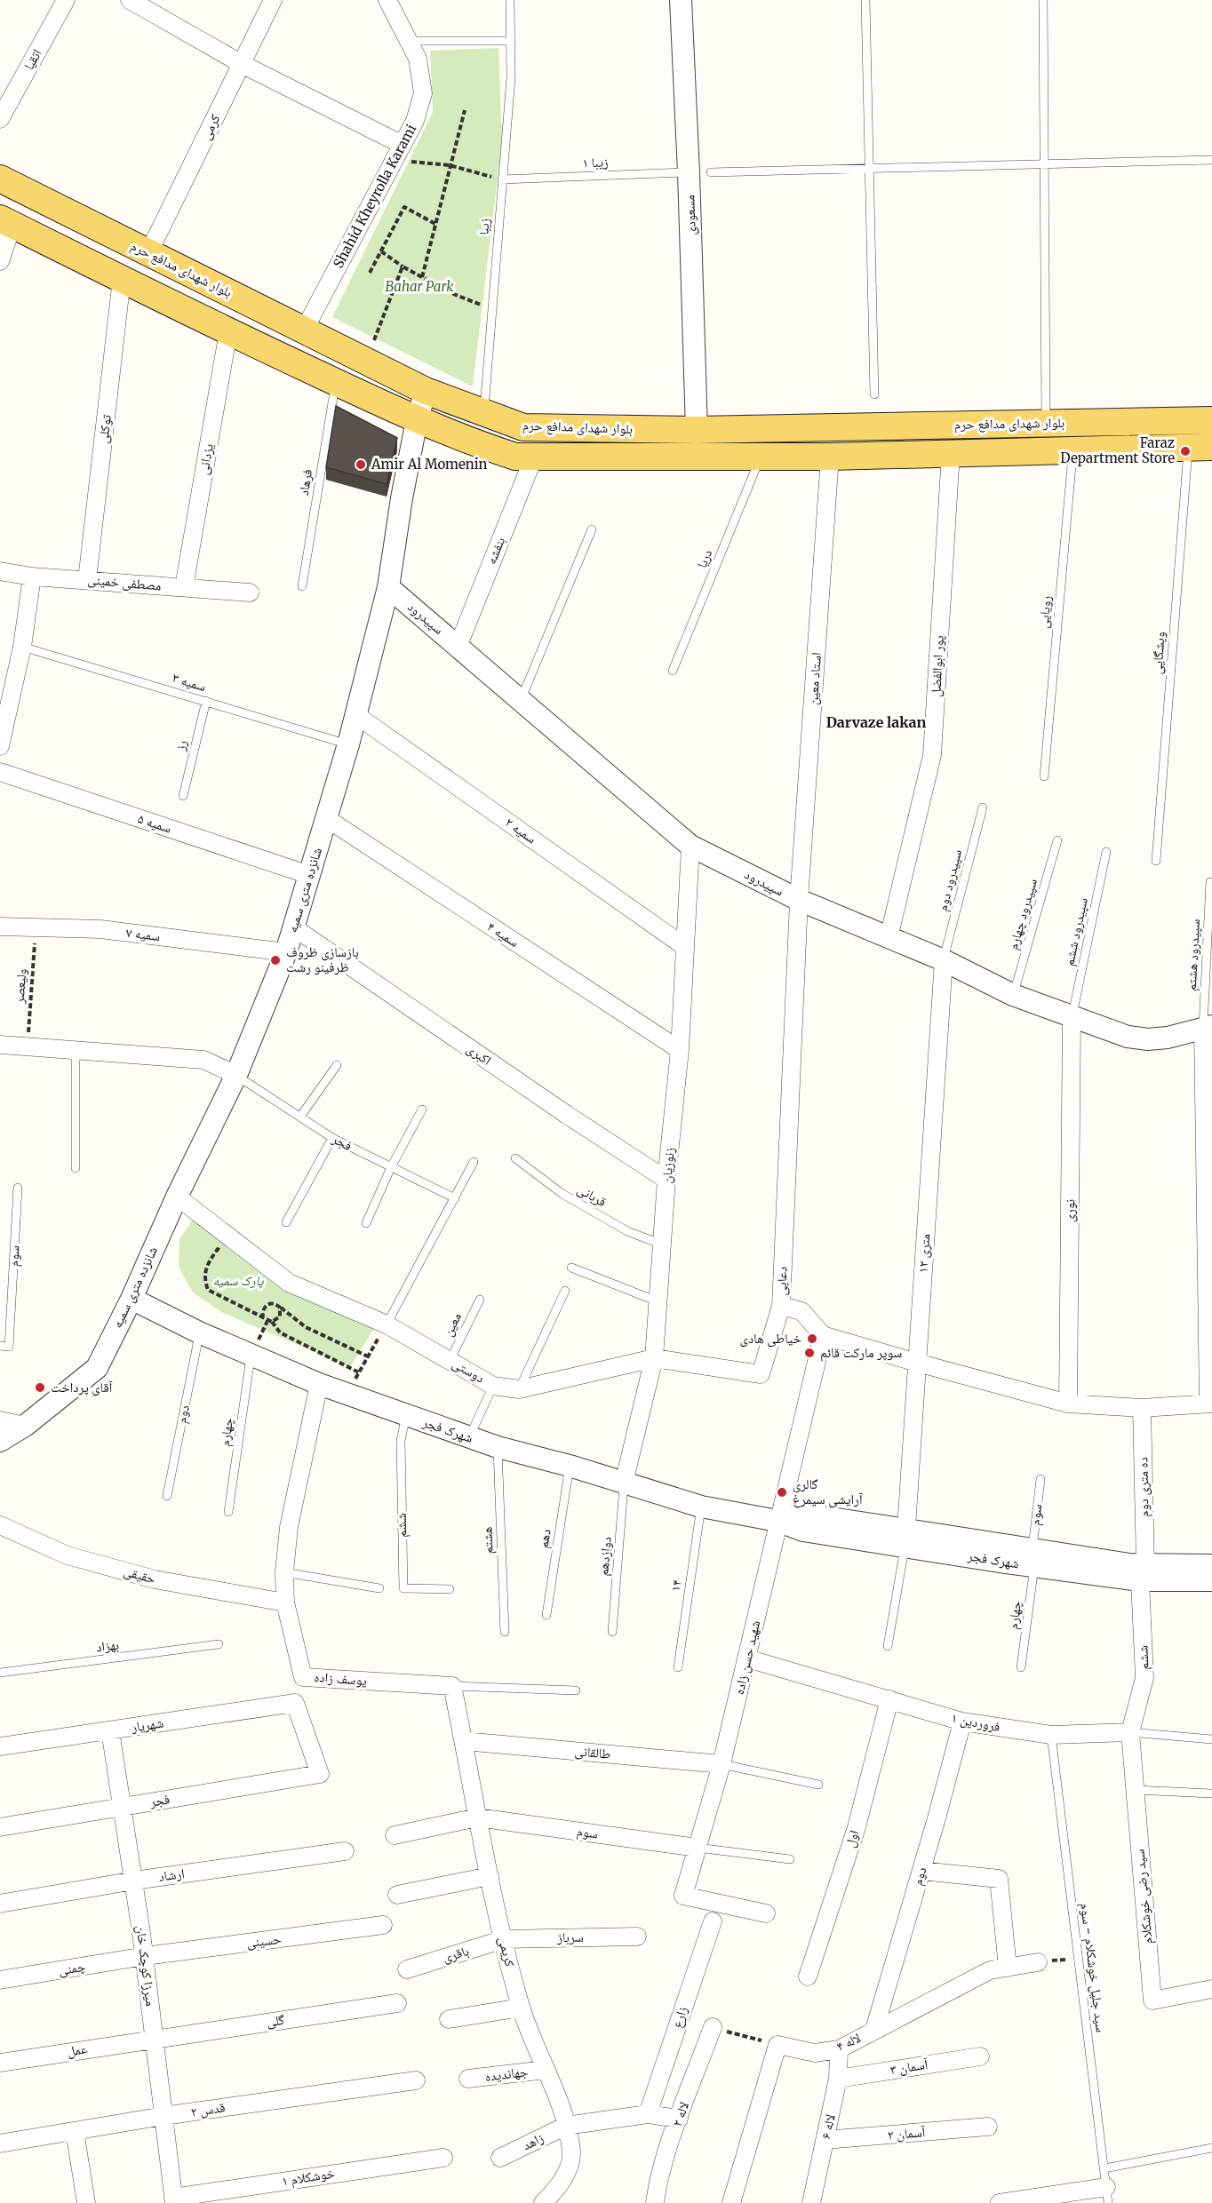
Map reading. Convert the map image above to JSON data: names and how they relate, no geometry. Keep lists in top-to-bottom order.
{
  "streets": {
    "main road": ["بلوار شهدای مدافع حرم"],
    "street": [
      "اتقیا",
      "کرمی",
      "Shahid Kheyrolla Karami",
      "مسعودی",
      "توکلی",
      "یزدانی",
      "بنفشه",
      "مصطفی خمینی",
      "سپیدرود",
      "پور ابوالفضل",
      "استاد معین",
      "سمیه ۵",
      "سمیه ۲",
      "شانزده متری سمیه",
      "سمیه ۷",
      "سمیه ۴",
      "اکبری",
      "فجر",
      "زنوزیان",
      "نوری",
      "۱۲ متری",
      "سوم",
      "دعایی",
      "دوستی",
      "دوم",
      "شهرک فجر",
      "ده متری دوم",
      "ششم",
      "حقیقی",
      "شهید حسن زاده",
      "یوسف زاده",
      "فروردین ۱",
      "شهریار",
      "طالقانی",
      "اول",
      "ارشاد",
      "سید رضی خوشکلام",
      "سرباز",
      "حسینی",
      "کریمی",
      "باقری",
      "میرزا کوچک خان",
      "چمنی",
      "زارع",
      "گلی",
      "لاله ۴",
      "عمل",
      "آسمان ۳",
      "جهاندیده",
      "قدس ۲",
      "لاله ۲",
      "لاله ۶",
      "آسمان ۲",
      "زاهد",
      "خوشکلام ۱"
    ],
    "lane": [
      "زیبا ۱",
      "زیبا",
      "فرهاد",
      "دریا",
      "رویایی",
      "ویشگایی",
      "سمیه ۳",
      "رز",
      "سپیدرود دوم",
      "سپیدرود چهارم",
      "سپیدرود ششم",
      "سپیدرود هشتم",
      "قربانی",
      "معین",
      "چهارم",
      "دهم",
      "هشتم",
      "دوازدهم",
      "۱۴",
      "بهزاد",
      "سید جلیل خوشکلام - سوم"
    ],
    "path": ["ولیعصر"]
  },
  "crossings": [
    ["کرمی", "بلوار شهدای مدافع حرم"],
    ["زیبا ۱", "مسعودی"],
    ["زیبا ۱", "زیبا"],
    ["Shahid Kheyrolla Karami", "بلوار شهدای مدافع حرم"],
    ["مسعودی", "بلوار شهدای مدافع حرم"],
    ["زیبا", "بلوار شهدای مدافع حرم"],
    ["بلوار شهدای مدافع حرم", "توکلی"],
    ["بلوار شهدای مدافع حرم", "یزدانی"],
    ["بلوار شهدای مدافع حرم", "فرهاد"],
    ["بلوار شهدای مدافع حرم", "بنفشه"],
    ["بلوار شهدای مدافع حرم", "دریا"],
    ["بلوار شهدای مدافع حرم", "رویایی"],
    ["بلوار شهدای مدافع حرم", "ویشگایی"],
    ["بلوار شهدای مدافع حرم", "پور ابوالفضل"],
    ["بلوار شهدای مدافع حرم", "استاد معین"],
    ["بلوار شهدای مدافع حرم", "شانزده متری سمیه"],
    ["توکلی", "مصطفی خمینی"],
    ["یزدانی", "مصطفی خمینی"],
    ["بنفشه", "سپیدرود"],
    ["سپیدرود", "پور ابوالفضل"],
    ["سپیدرود", "استاد معین"],
    ["سپیدرود", "سپیدرود دوم"],
    ["سپیدرود", "شانزده متری سمیه"],
    ["سپیدرود", "سپیدرود چهارم"],
    ["سپیدرود", "سپیدرود ششم"],
    ["سپیدرود", "سپیدرود هشتم"],
    ["سپیدرود", "زنوزیان"],
    ["سپیدرود", "نوری"],
    ["سپیدرود", "۱۲ متری"],
    ["سپیدرود", "دعایی"],
    ["استاد معین", "دعایی"],
    ["سمیه ۳", "رز"],
    ["سمیه ۳", "شانزده متری سمیه"],
    ["سمیه ۵", "شانزده متری سمیه"],
    ["سمیه ۲", "شانزده متری سمیه"],
    ["سمیه ۲", "زنوزیان"],
    ["سپیدرود دوم", "۱۲ متری"],
    ["شانزده متری سمیه", "سمیه ۷"],
    ["شانزده متری سمیه", "سمیه ۴"],
    ["شانزده متری سمیه", "اکبری"],
    ["شانزده متری سمیه", "فجر"],
    ["شانزده متری سمیه", "دوستی"],
    ["شانزده متری سمیه", "شهرک فجر"],
    ["سپیدرود ششم", "نوری"],
    ["سمیه ۷", "ولیعصر"],
    ["سمیه ۴", "زنوزیان"],
    ["اکبری", "زنوزیان"],
    ["فجر", "شهریار"],
    ["فجر", "میرزا کوچک خان"],
    ["زنوزیان", "قربانی"],
    ["زنوزیان", "دوستی"],
    ["زنوزیان", "شهرک فجر"],
    ["زنوزیان", "دوازدهم"],
    ["۱۲ متری", "شهرک فجر"],
    ["سوم", "شهرک فجر"],
    ["سوم", "چهارم"],
    ["سوم", "شهید حسن زاده"],
    ["سوم", "کریمی"],
    ["دعایی", "دوستی"],
    ["دعایی", "شهید حسن زاده"],
    ["معین", "دوستی"],
    ["دوم", "شهرک فجر"],
    ["دوم", "فروردین ۱"],
    ["دوم", "لاله ۴"],
    ["شهرک فجر", "چهارم"],
    ["شهرک فجر", "ده متری دوم"],
    ["شهرک فجر", "ششم"],
    ["شهرک فجر", "دهم"],
    ["شهرک فجر", "هشتم"],
    ["شهرک فجر", "دوازدهم"],
    ["شهرک فجر", "۱۴"],
    ["شهرک فجر", "شهید حسن زاده"],
    ["شهرک فجر", "یوسف زاده"],
    ["ده متری دوم", "ششم"],
    ["ششم", "فروردین ۱"],
    ["ششم", "سید رضی خوشکلام"],
    ["حقیقی", "یوسف زاده"],
    ["شهید حسن زاده", "فروردین ۱"],
    ["شهید حسن زاده", "طالقانی"],
    ["یوسف زاده", "کریمی"],
    ["فروردین ۱", "اول"],
    ["فروردین ۱", "سید رضی خوشکلام"],
    ["فروردین ۱", "سید جلیل خوشکلام - سوم"],
    ["شهریار", "میرزا کوچک خان"],
    ["طالقانی", "کریمی"],
    ["ارشاد", "میرزا کوچک خان"],
    ["سرباز", "کریمی"],
    ["سرباز", "باقری"],
    ["حسینی", "میرزا کوچک خان"],
    ["حسینی", "چمنی"],
    ["کریمی", "باقری"],
    ["کریمی", "جهاندیده"],
    ["کریمی", "زاهد"],
    ["میرزا کوچک خان", "چمنی"],
    ["میرزا کوچک خان", "گلی"],
    ["میرزا کوچک خان", "عمل"],
    ["میرزا کوچک خان", "قدس ۲"],
    ["میرزا کوچک خان", "خوشکلام ۱"],
    ["زارع", "زاهد"],
    ["گلی", "عمل"],
    ["لاله ۴", "لاله ۶"],
    ["آسمان ۳", "لاله ۶"],
    ["لاله ۲", "زاهد"],
    ["لاله ۶", "آسمان ۲"]
  ],
  "districts": ["Darvaze lakan"],
  "parks": ["Bahar Park", "پارک سمیه"],
  "places": [
    "Faraz Department Store",
    "Amir Al Momenin",
    "بازسازی ظروف ظرفینو رشت",
    "خیاطی هادی",
    "سوپر مارکت قائم",
    "آقای پرداخت",
    "گالری آرایشی سیمرغ"
  ]
}
